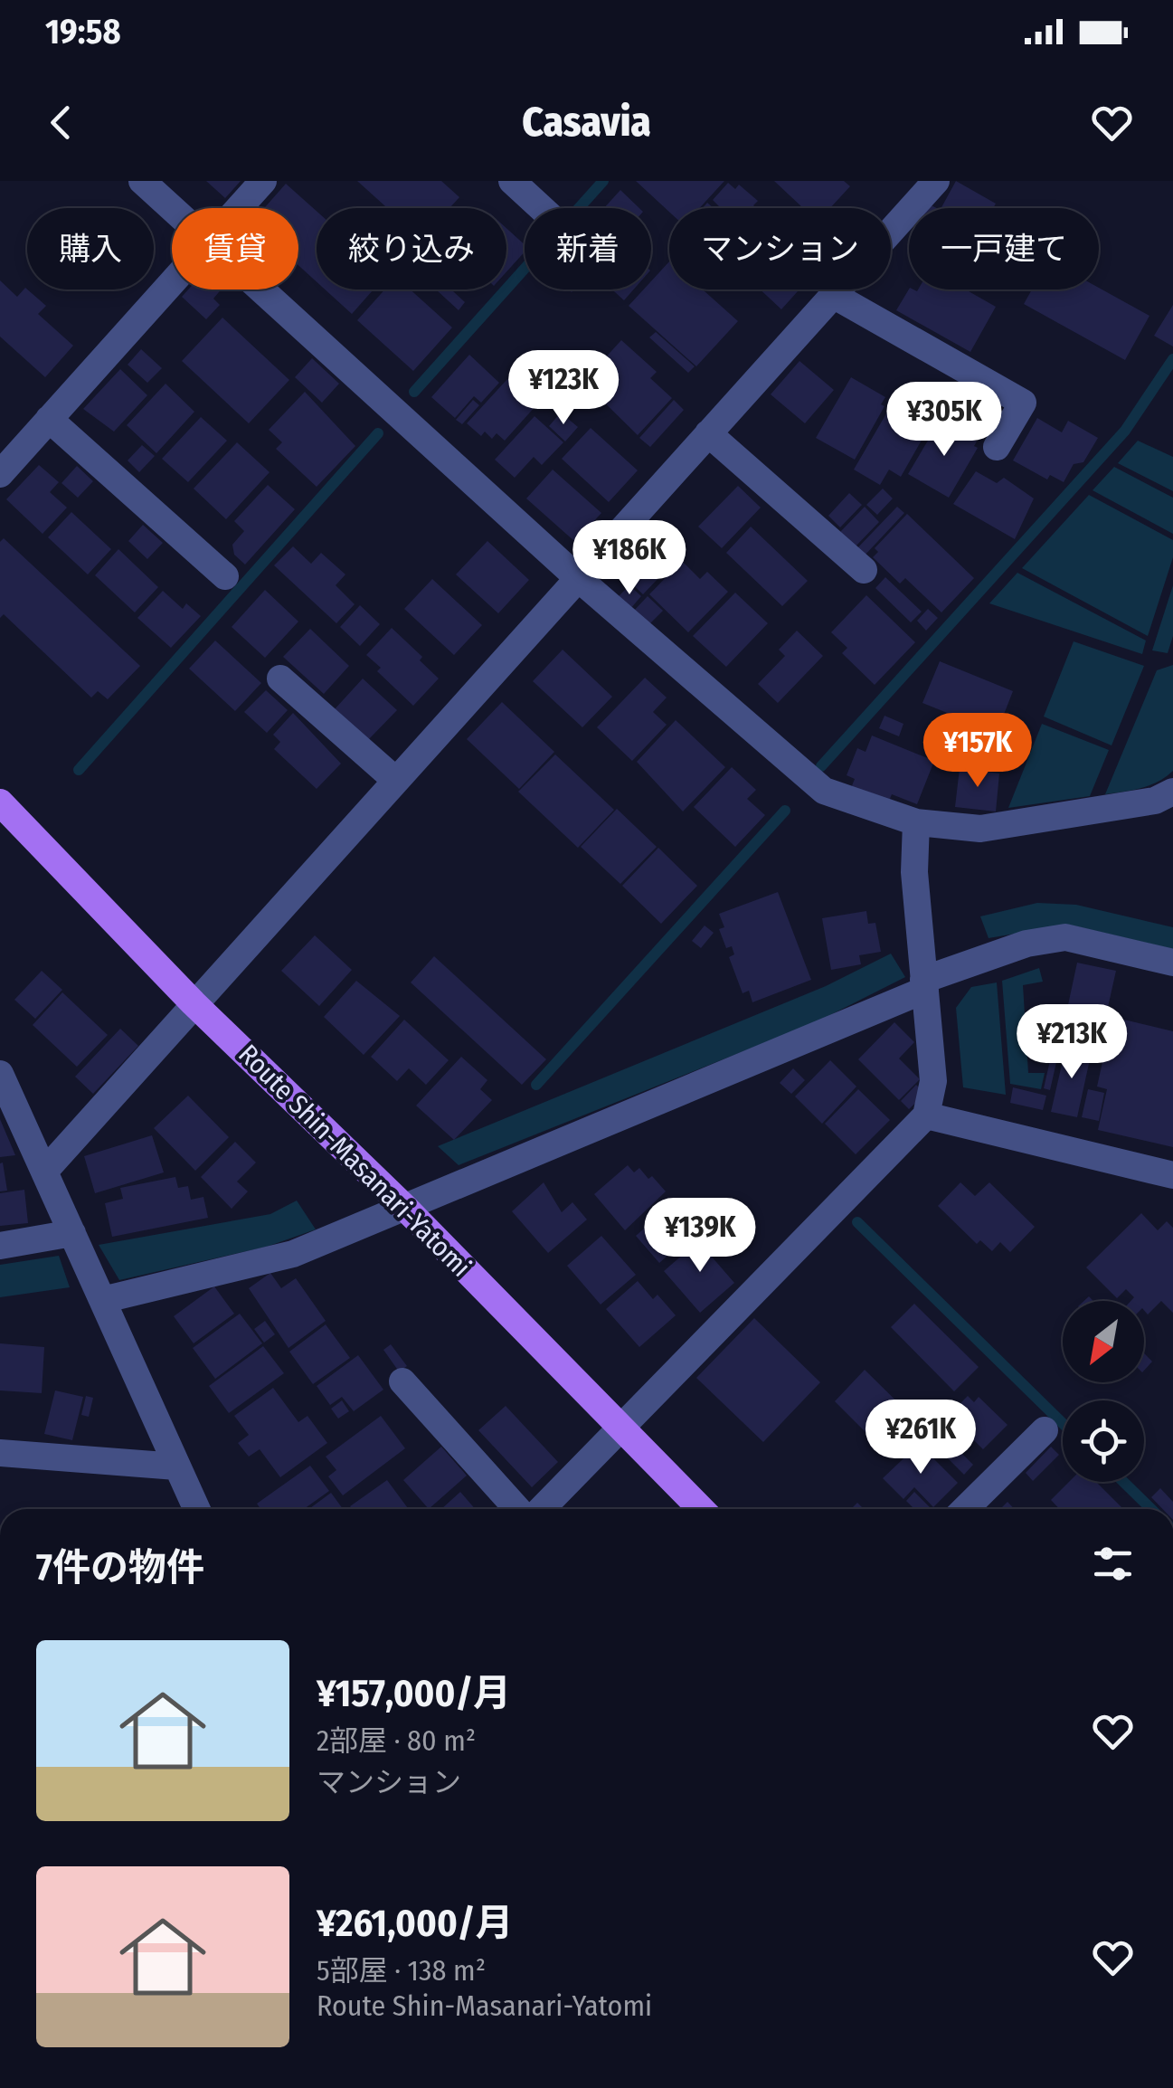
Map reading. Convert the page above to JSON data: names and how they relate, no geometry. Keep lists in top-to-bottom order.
{
  "streets": {
    "main road": ["Route Shin-Masanari-Yatomi"]
  },
  "north": "bottom left",
  "page": {
    "status": "19:58",
    "header": "Casavia",
    "chip": [
      "購入",
      "賃貸",
      "絞り込み",
      "新着",
      "マンション",
      "一戸建て"
    ],
    "price": [
      "¥123K",
      "¥305K",
      "¥186K",
      "¥157K",
      "¥213K",
      "¥139K",
      "¥261K"
    ],
    "heading": "7件の物件",
    "list": [
      {
        "name": "¥157,000/月",
        "note": "2部屋 · 80 m² · マンション"
      },
      {
        "name": "¥261,000/月",
        "note": "5部屋 · 138 m² · Route Shin-Masanari-Yatomi"
      }
    ]
  }
}
